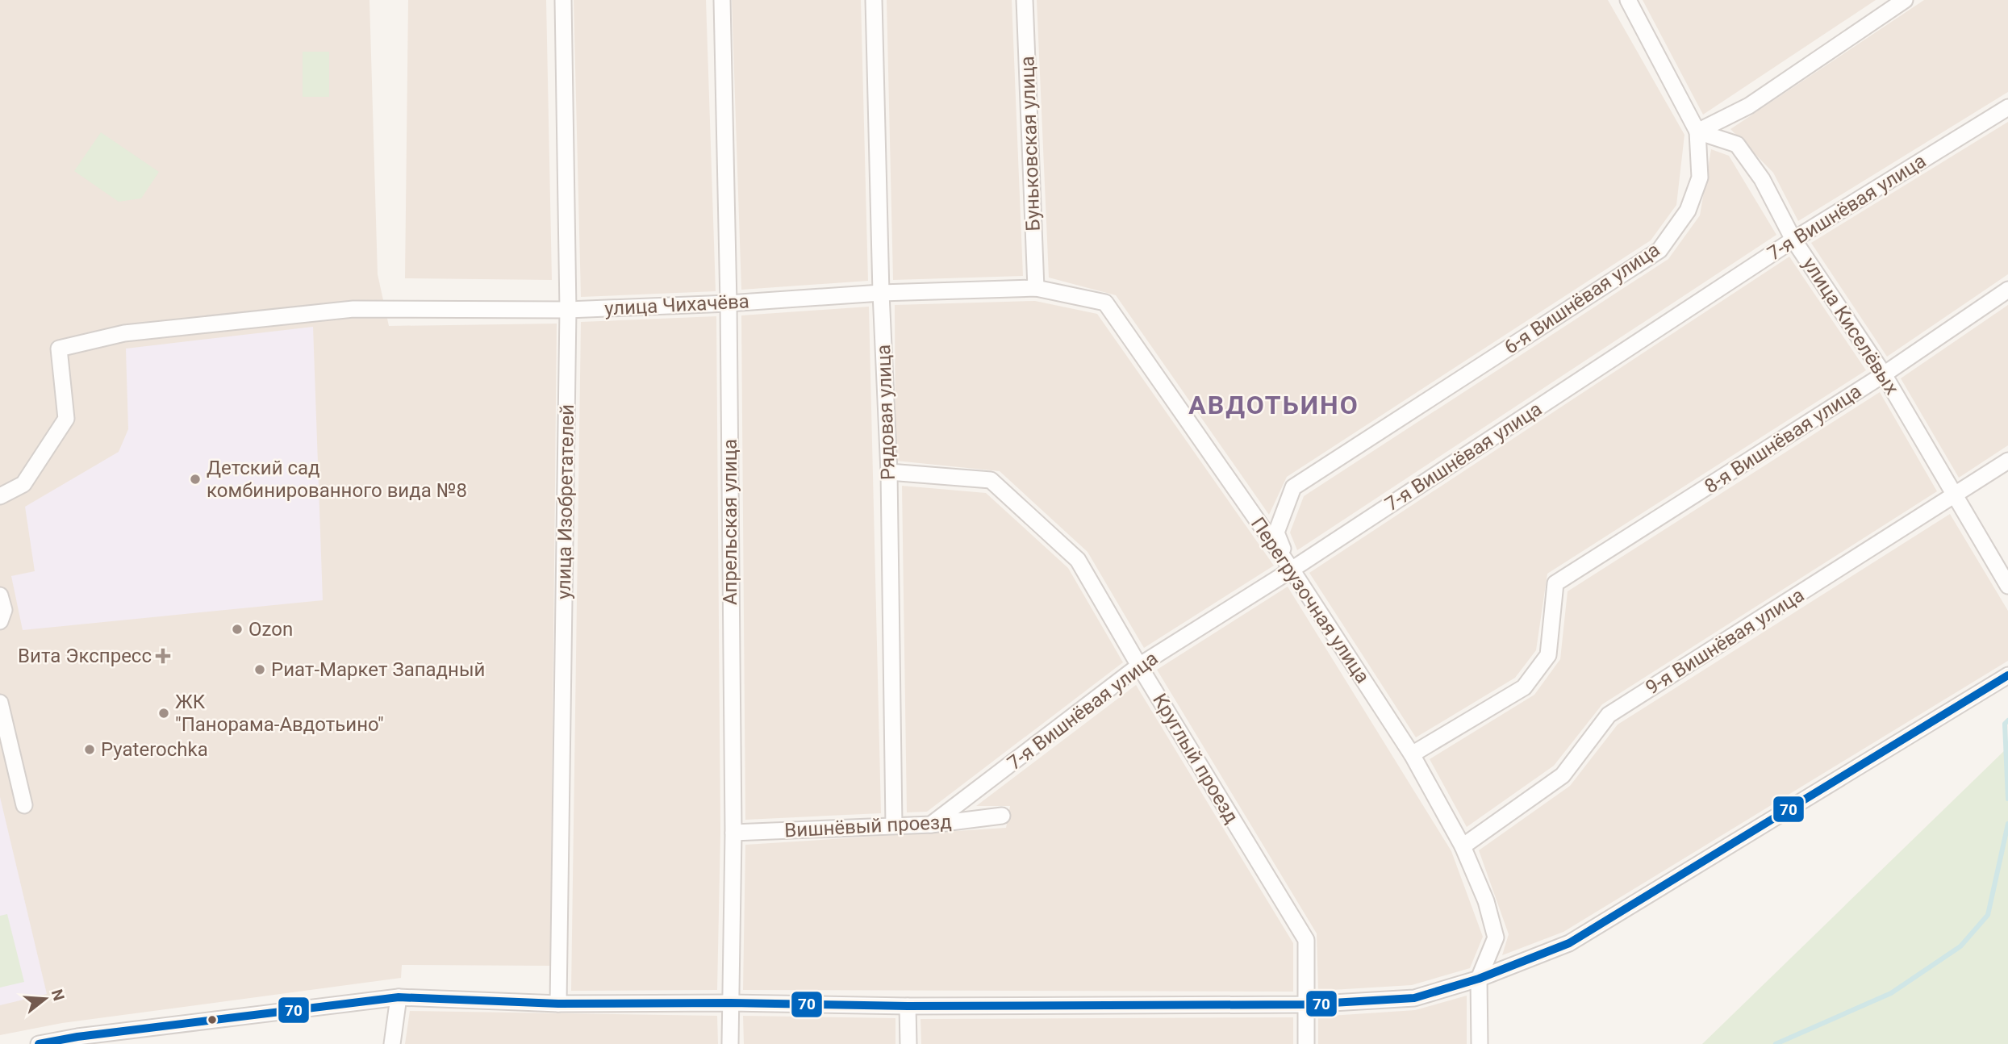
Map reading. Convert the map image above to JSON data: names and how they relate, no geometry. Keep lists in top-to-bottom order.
{
  "streets": {
    "street": [
      "Буньковская улица",
      "7-я Вишнёвая улица",
      "6-я Вишнёвая улица",
      "улица Чихачёва",
      "улица Киселёвых",
      "Рядовая улица",
      "8-я Вишнёвая улица",
      "улица Изобретателей",
      "Апрельская улица",
      "Перегрузочная улица",
      "9-я Вишнёвая улица",
      "Круглый проезд",
      "Вишнёвый проезд"
    ]
  },
  "crossings": [
    ["Буньковская улица", "улица Чихачёва"],
    ["Буньковская улица", "Перегрузочная улица"],
    ["7-я Вишнёвая улица", "6-я Вишнёвая улица"],
    ["7-я Вишнёвая улица", "улица Киселёвых"],
    ["7-я Вишнёвая улица", "Перегрузочная улица"],
    ["7-я Вишнёвая улица", "Круглый проезд"],
    ["7-я Вишнёвая улица", "Вишнёвый проезд"],
    ["6-я Вишнёвая улица", "улица Киселёвых"],
    ["6-я Вишнёвая улица", "Перегрузочная улица"],
    ["улица Чихачёва", "Рядовая улица"],
    ["улица Чихачёва", "улица Изобретателей"],
    ["улица Чихачёва", "Апрельская улица"],
    ["улица Чихачёва", "Перегрузочная улица"],
    ["улица Киселёвых", "8-я Вишнёвая улица"],
    ["улица Киселёвых", "9-я Вишнёвая улица"],
    ["Рядовая улица", "Круглый проезд"],
    ["Рядовая улица", "Вишнёвый проезд"],
    ["8-я Вишнёвая улица", "Перегрузочная улица"],
    ["Апрельская улица", "Вишнёвый проезд"],
    ["Перегрузочная улица", "9-я Вишнёвая улица"]
  ],
  "districts": ["АВДОТЬИНО"],
  "places": {
    "other": [
      "Детский сад комбинированного вида №8",
      "Ozon",
      "Риат-Маркет Западный",
      "ЖК \"Панорама-Авдотьино\"",
      "Pyaterochka"
    ],
    "health": ["Вита Экспресс"]
  },
  "lines": ["transit line 70"],
  "north": "right"
}
